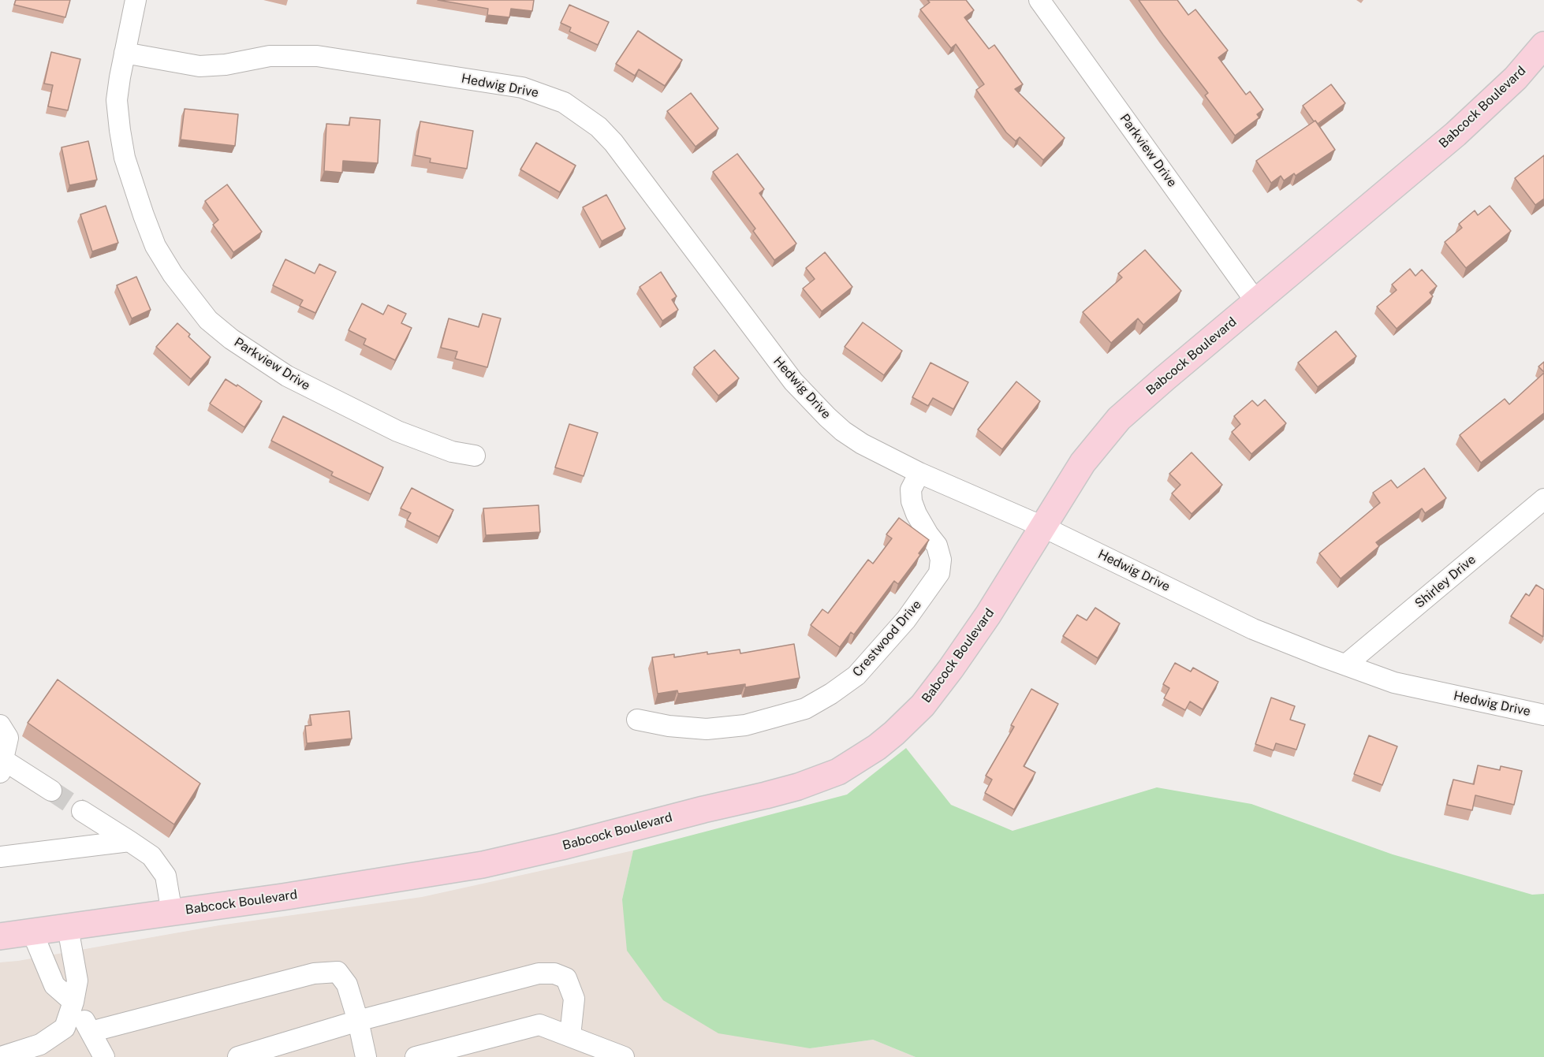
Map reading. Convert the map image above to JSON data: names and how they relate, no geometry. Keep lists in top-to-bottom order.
{
  "streets": {
    "main road": ["Babcock Boulevard"],
    "street": [
      "Hedwig Drive",
      "Parkview Drive",
      "Shirley Drive",
      "Crestwood Drive"
    ]
  },
  "crossings": [
    ["Hedwig Drive", "Babcock Boulevard"],
    ["Hedwig Drive", "Parkview Drive"],
    ["Hedwig Drive", "Shirley Drive"],
    ["Hedwig Drive", "Crestwood Drive"],
    ["Babcock Boulevard", "Parkview Drive"]
  ]
}
